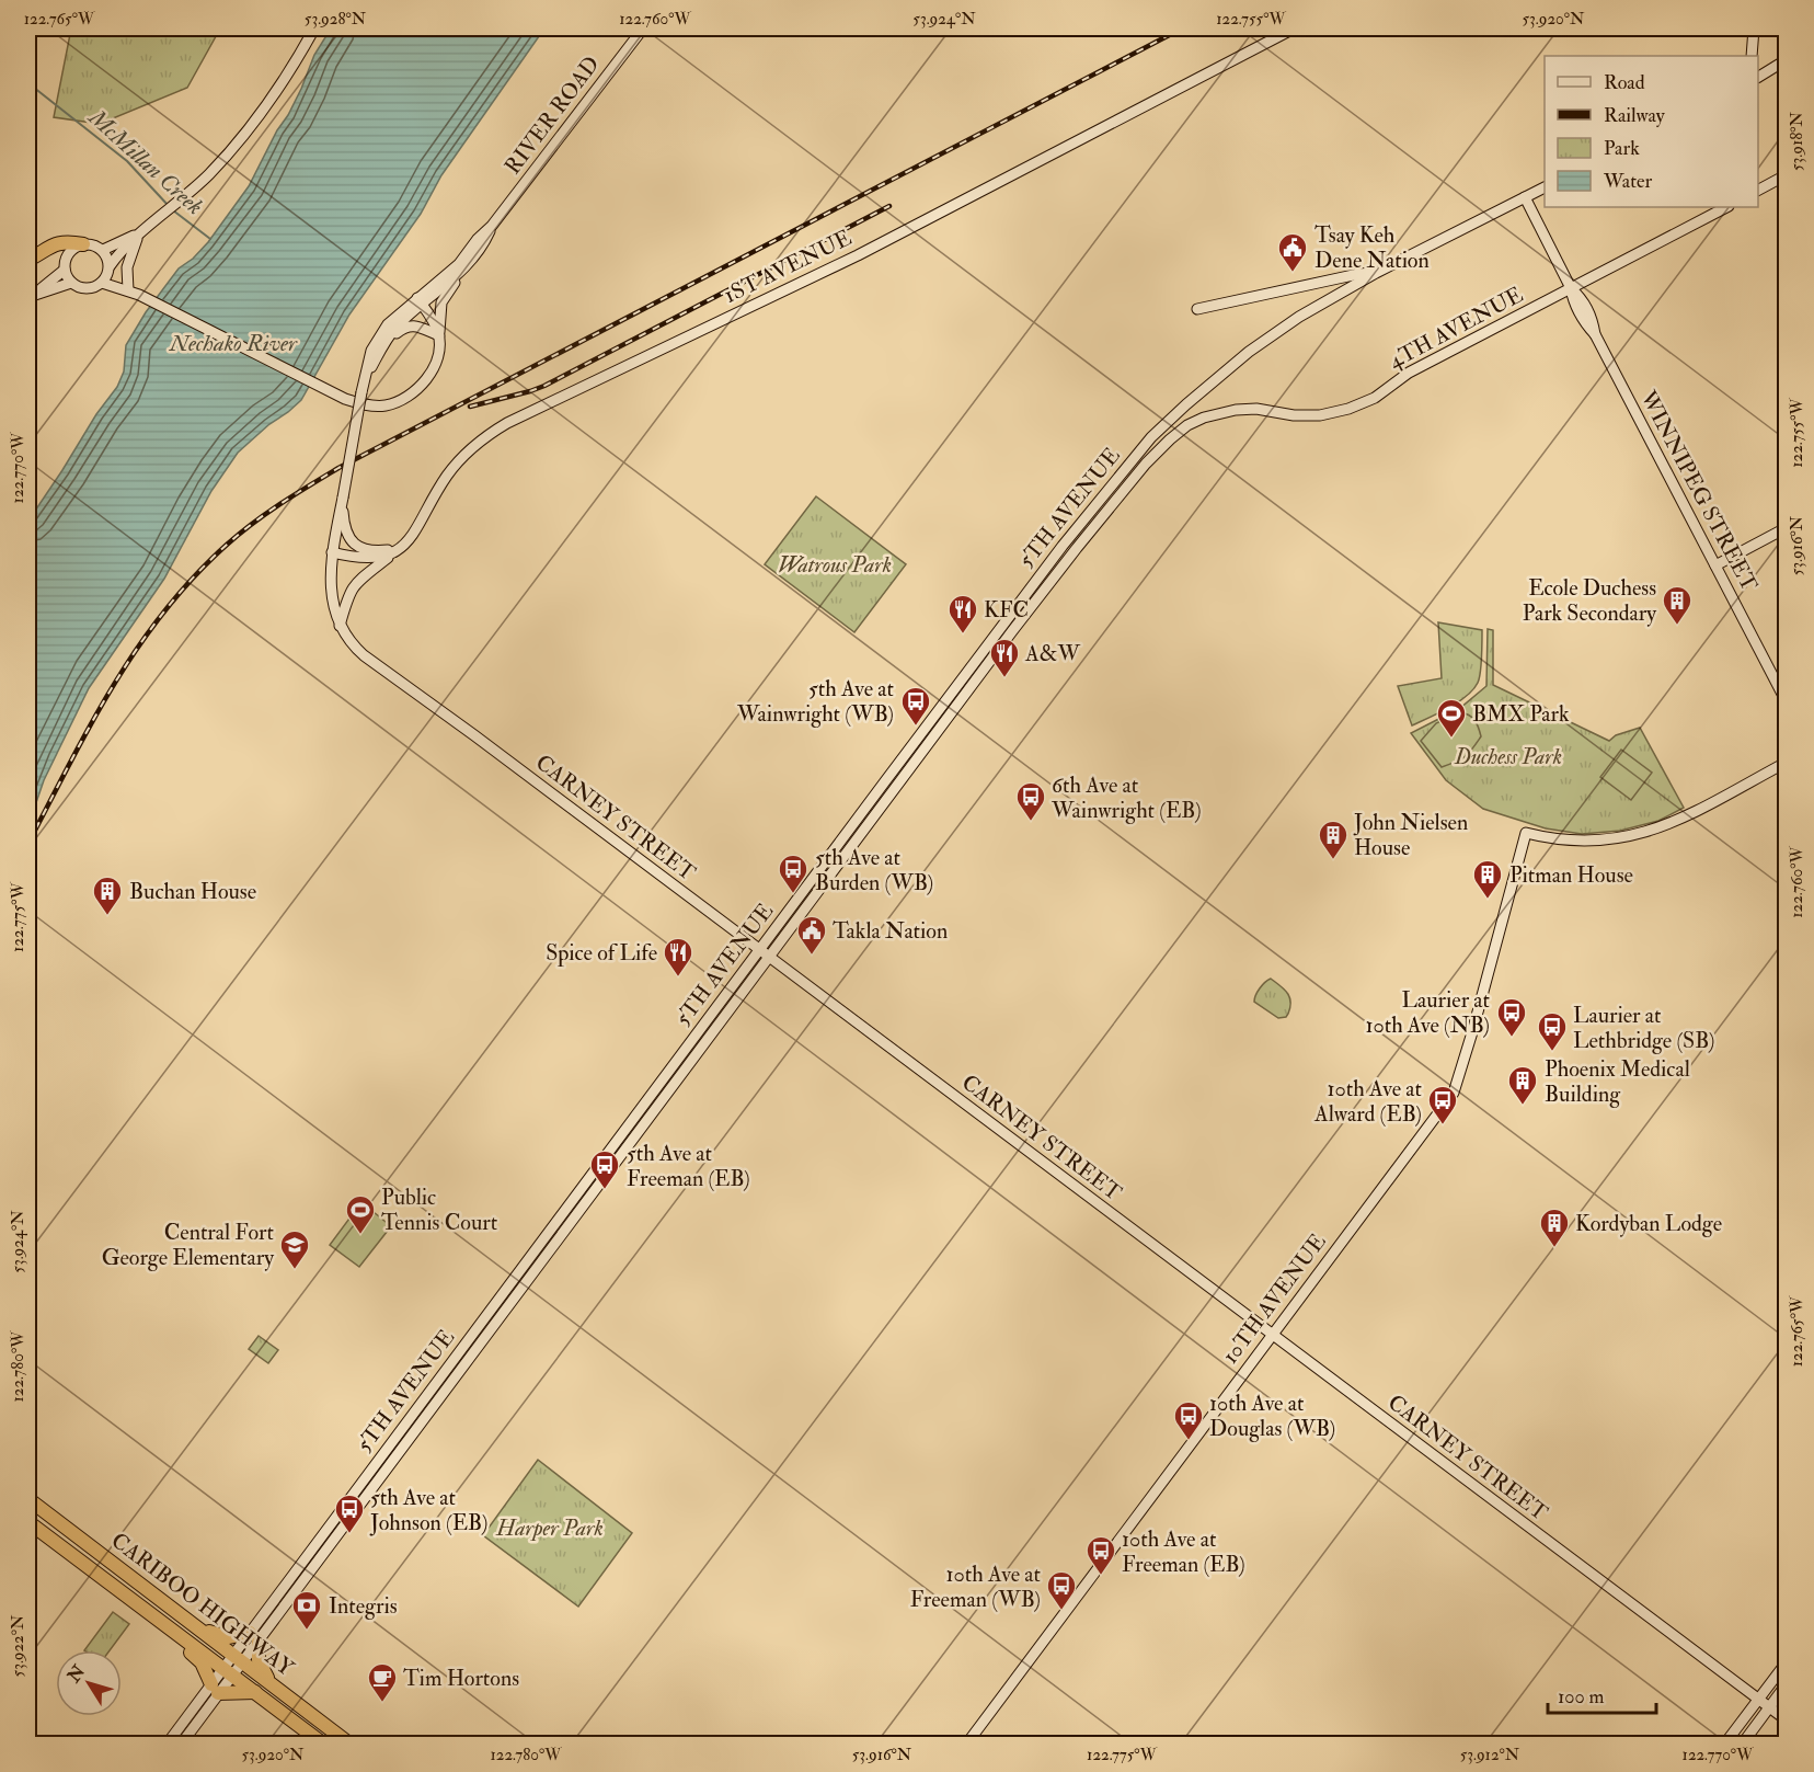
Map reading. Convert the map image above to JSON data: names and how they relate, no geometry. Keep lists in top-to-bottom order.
{
  "streets": {
    "highway": ["CARIBOO HIGHWAY"],
    "main road": [
      "RIVER ROAD",
      "1ST AVENUE",
      "4TH AVENUE",
      "WINNIPEG STREET",
      "5TH AVENUE",
      "CARNEY STREET",
      "10TH AVENUE"
    ]
  },
  "crossings": [
    ["RIVER ROAD", "CARNEY STREET"],
    ["1ST AVENUE", "CARNEY STREET"],
    ["4TH AVENUE", "WINNIPEG STREET"],
    ["4TH AVENUE", "5TH AVENUE"],
    ["5TH AVENUE", "CARNEY STREET"],
    ["5TH AVENUE", "CARIBOO HIGHWAY"],
    ["CARNEY STREET", "10TH AVENUE"]
  ],
  "water": ["McMillan Creek", "Nechako River"],
  "parks": ["Watrous Park", "Duchess Park", "Harper Park"],
  "places": {
    "public building": ["Tsay Keh Dene Nation", "Takla Nation"],
    "building": [
      "Ecole Duchess Park Secondary",
      "John Nielsen House",
      "Pitman House",
      "Buchan House",
      "Phoenix Medical Building",
      "Kordyban Lodge"
    ],
    "restaurant": ["KFC", "A&W", "Spice of Life"],
    "bus stop": [
      "5th Ave at Wainwright (WB)",
      "6th Ave at Wainwright (EB)",
      "5th Ave at Burden (WB)",
      "Laurier at 10th Ave (NB)",
      "Laurier at Lethbridge (SB)",
      "10th Ave at Alward (EB)",
      "5th Ave at Freeman (EB)",
      "10th Ave at Douglas (WB)",
      "5th Ave at Johnson (EB)",
      "10th Ave at Freeman (EB)",
      "10th Ave at Freeman (WB)"
    ],
    "sports": ["BMX Park", "Public Tennis Court"],
    "school or university": ["Central Fort George Elementary"],
    "bank": ["Integris"],
    "cafe": ["Tim Hortons"]
  },
  "legend": [
    "Road",
    "Railway",
    "Park",
    "Water"
  ],
  "scale_bar": "100 m",
  "north": "top left",
  "coordinates": [
    "122.765°W",
    "53.928°N",
    "122.760°W",
    "53.924°N",
    "122.755°W",
    "53.920°N",
    "53.918°N",
    "122.770°W",
    "53.916°N",
    "122.775°W",
    "122.780°W",
    "53.922°N",
    "53.912°N"
  ]
}
